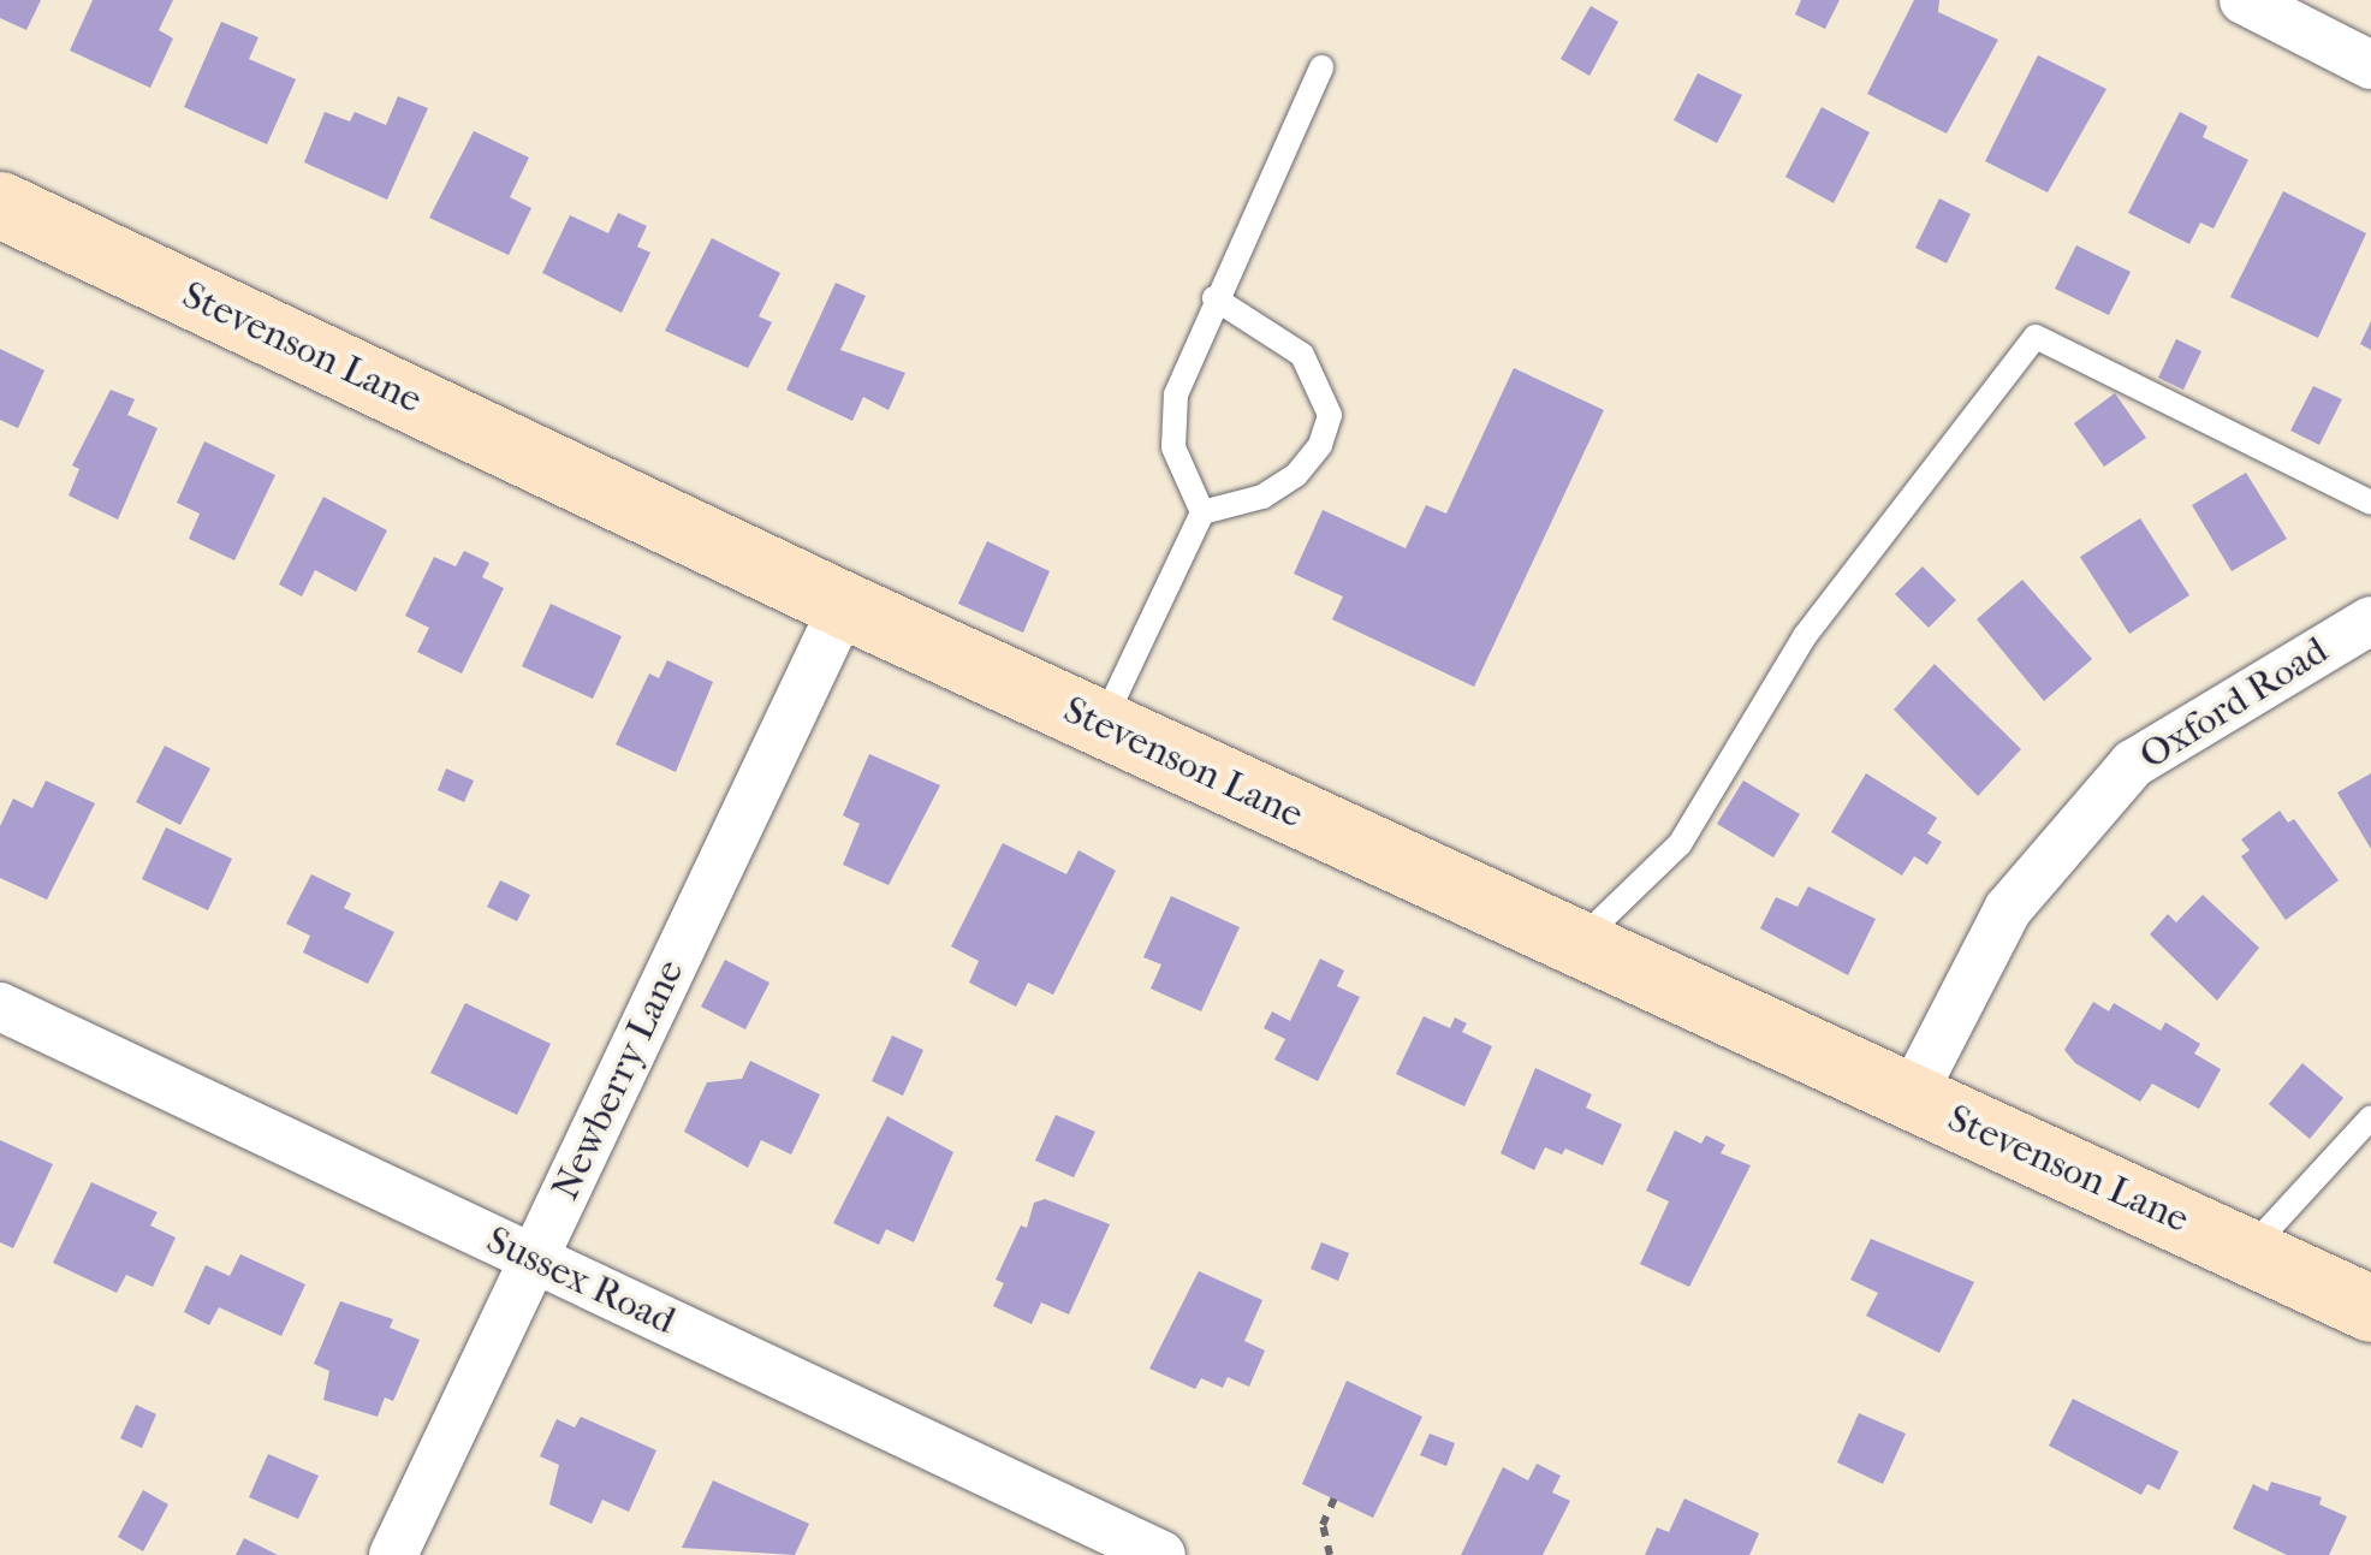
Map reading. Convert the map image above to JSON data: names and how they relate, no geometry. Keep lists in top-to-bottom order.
{
  "streets": {
    "street": [
      "Stevenson Lane",
      "Oxford Road",
      "Newberry Lane",
      "Sussex Road"
    ]
  },
  "crossings": [
    ["Stevenson Lane", "Oxford Road"],
    ["Stevenson Lane", "Newberry Lane"],
    ["Newberry Lane", "Sussex Road"]
  ]
}
